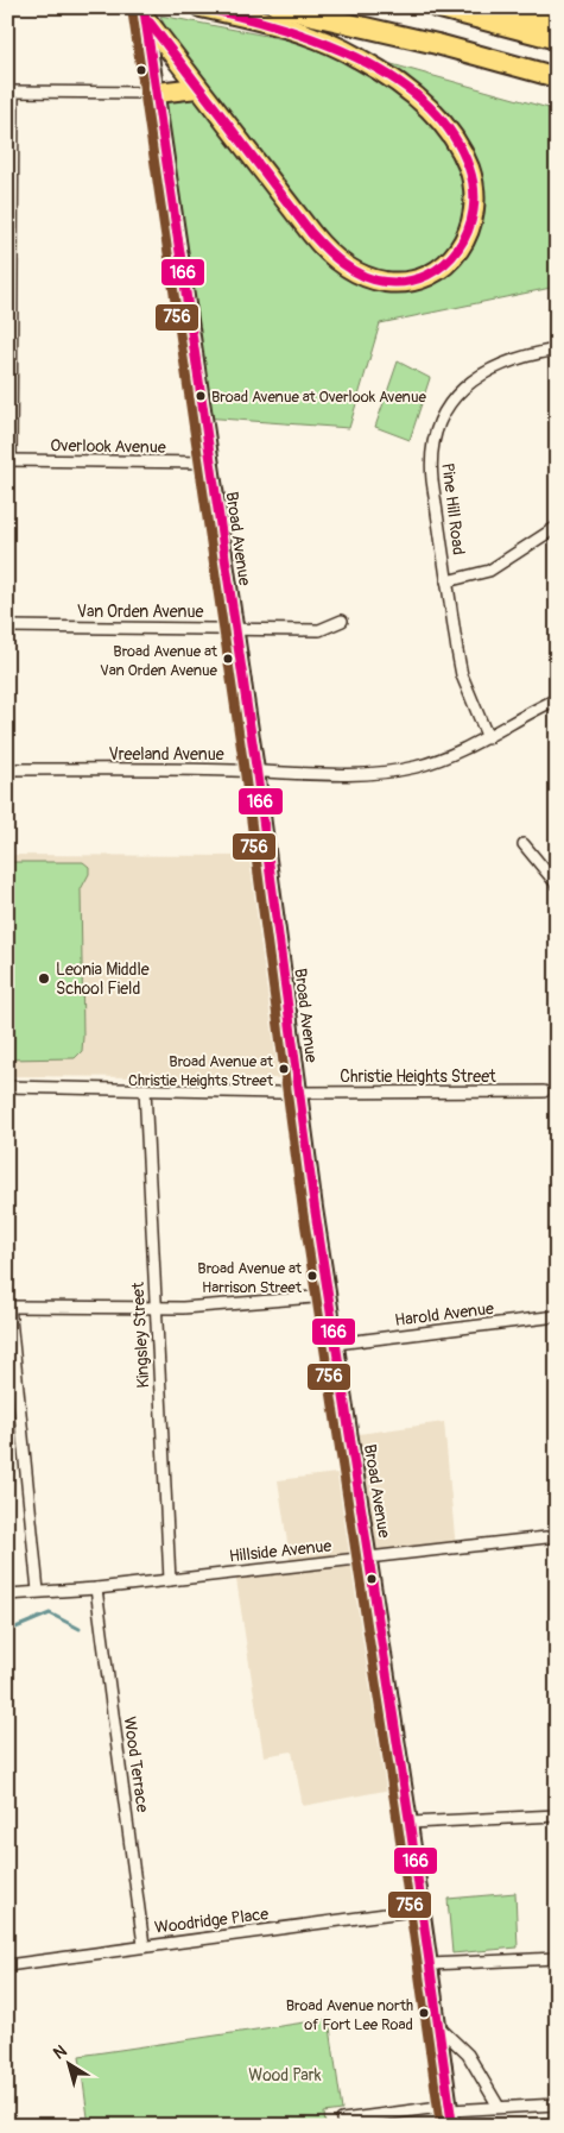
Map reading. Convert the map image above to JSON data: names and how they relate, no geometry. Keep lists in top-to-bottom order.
{
  "streets": {
    "street": [
      "Overlook Avenue",
      "Pine Hill Road",
      "Broad Avenue",
      "Van Orden Avenue",
      "Vreeland Avenue",
      "Christie Heights Street",
      "Harold Avenue",
      "Kingsley Street",
      "Hillside Avenue",
      "Wood Terrace",
      "Woodridge Place"
    ]
  },
  "crossings": [
    ["Overlook Avenue", "Broad Avenue"],
    ["Pine Hill Road", "Vreeland Avenue"],
    ["Broad Avenue", "Van Orden Avenue"],
    ["Broad Avenue", "Vreeland Avenue"],
    ["Broad Avenue", "Christie Heights Street"],
    ["Broad Avenue", "Harold Avenue"],
    ["Broad Avenue", "Hillside Avenue"],
    ["Broad Avenue", "Woodridge Place"],
    ["Christie Heights Street", "Kingsley Street"],
    ["Kingsley Street", "Hillside Avenue"],
    ["Hillside Avenue", "Wood Terrace"],
    ["Wood Terrace", "Woodridge Place"]
  ],
  "parks": ["Wood Park"],
  "places": [
    "Broad Avenue at Overlook Avenue",
    "Broad Avenue at Van Orden Avenue",
    "Leonia Middle School Field",
    "Broad Avenue at Christie Heights Street",
    "Broad Avenue at Harrison Street",
    "Broad Avenue north of Fort Lee Road"
  ],
  "lines": ["transit line 166", "transit line 756"],
  "north": "top left"
}
